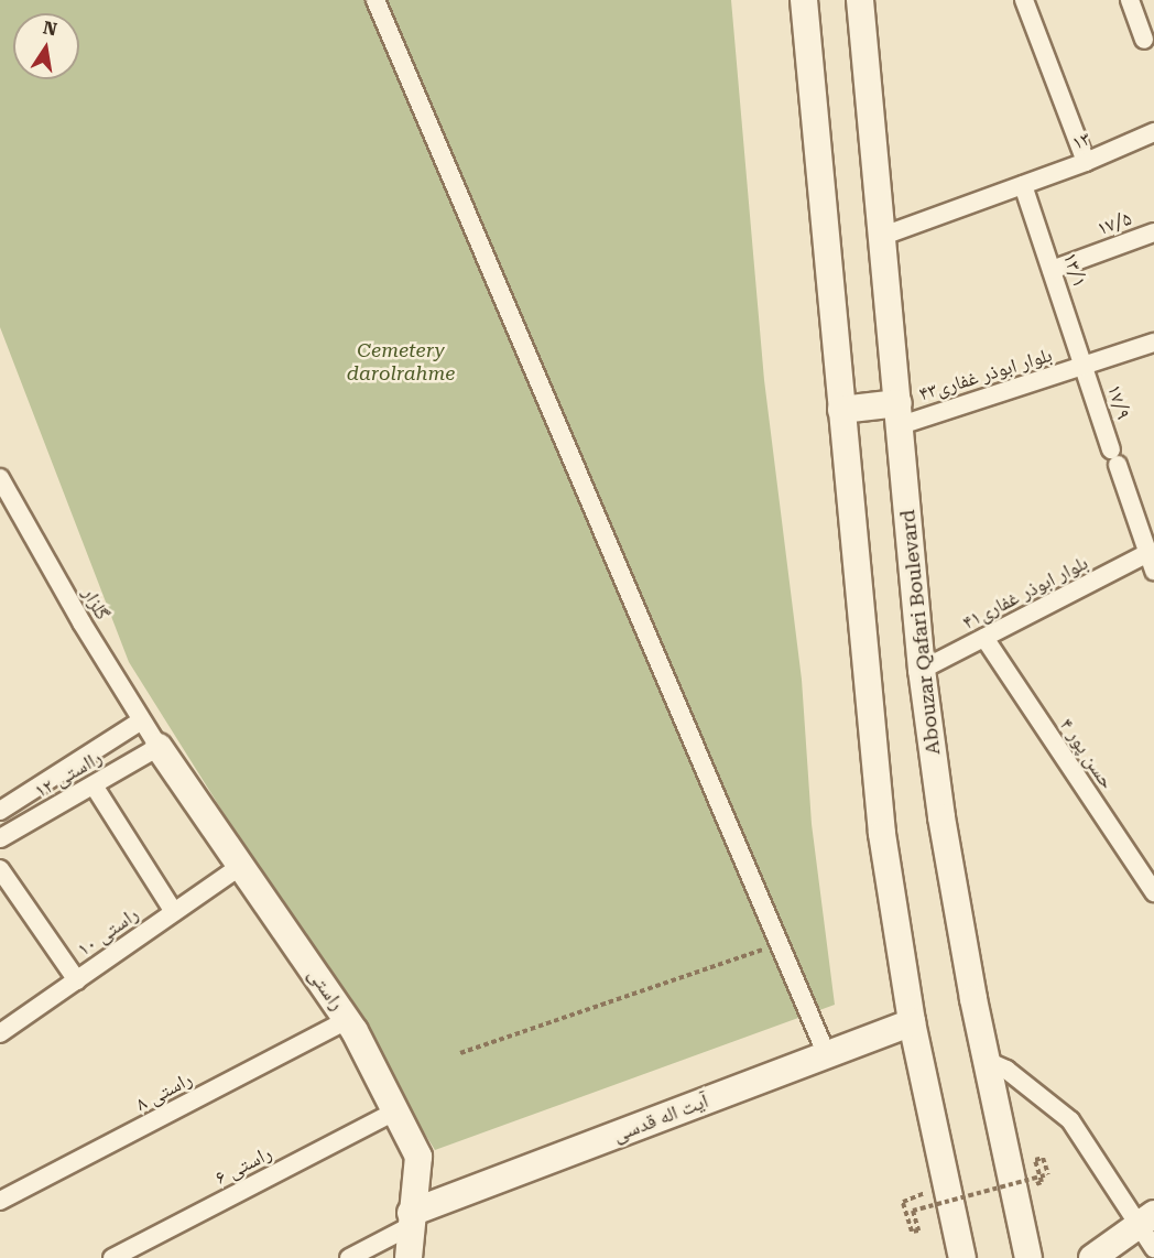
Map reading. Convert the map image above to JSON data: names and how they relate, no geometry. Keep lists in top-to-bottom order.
{
  "streets": {
    "main road": ["Abouzar Qafari Boulevard", "راستی", "آیت اله قدسی"],
    "street": [
      "۱۳",
      "۱۷/۵",
      "۱۳/۱",
      "بلوار ابوذر غفاری۴۳",
      "۱۷/۹",
      "بلوار ابوذر غفاری۴۱",
      "گلزار",
      "۴ حسن پور",
      "۱۲ رااستی",
      "راستی ۱۰",
      "راستی ۸",
      "راستی ۶"
    ]
  },
  "crossings": [
    ["۱۳", "۱۳/۱"],
    ["۱۳", "Abouzar Qafari Boulevard"],
    ["۱۷/۵", "۱۳/۱"],
    ["۱۳/۱", "بلوار ابوذر غفاری۴۳"],
    ["۱۳/۱", "۱۷/۹"],
    ["بلوار ابوذر غفاری۴۳", "۱۷/۹"],
    ["بلوار ابوذر غفاری۴۳", "Abouzar Qafari Boulevard"],
    ["۱۷/۹", "بلوار ابوذر غفاری۴۱"],
    ["بلوار ابوذر غفاری۴۱", "Abouzar Qafari Boulevard"],
    ["بلوار ابوذر غفاری۴۱", "۴ حسن پور"],
    ["گلزار", "۱۲ رااستی"],
    ["گلزار", "راستی"],
    ["۱۲ رااستی", "راستی"],
    ["راستی ۱۰", "راستی"],
    ["راستی", "راستی ۸"],
    ["راستی", "آیت اله قدسی"],
    ["راستی", "راستی ۶"]
  ],
  "parks": ["Cemetery darolrahme"],
  "north": "top"
}
